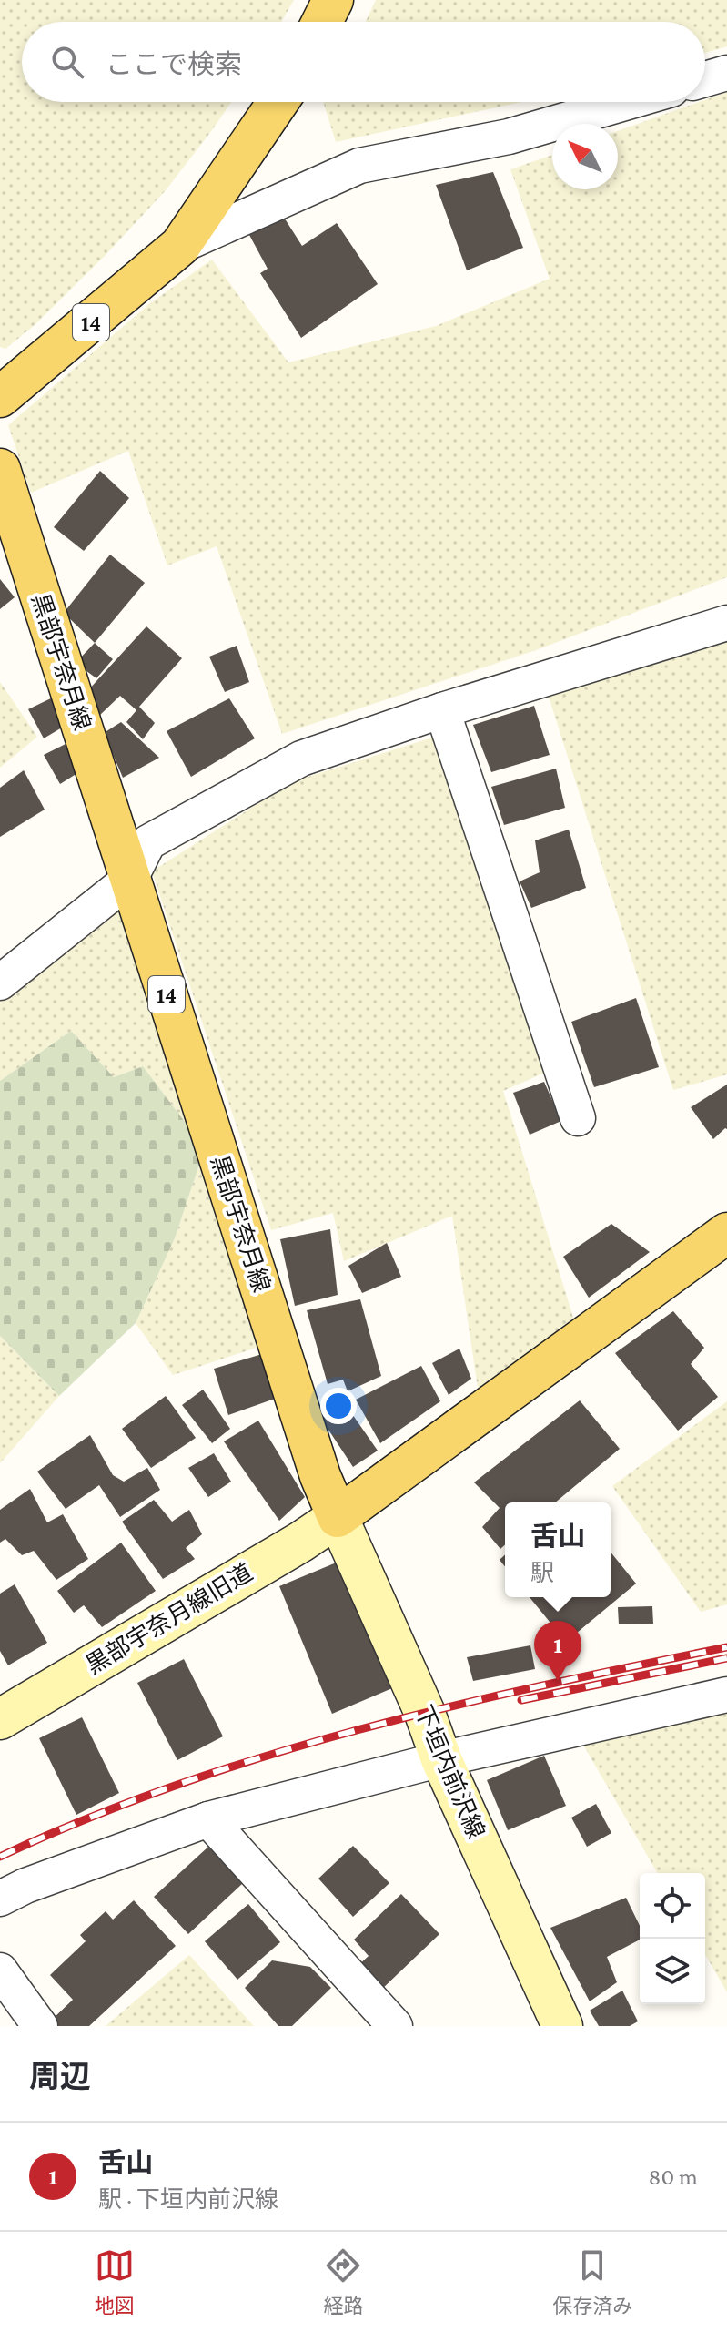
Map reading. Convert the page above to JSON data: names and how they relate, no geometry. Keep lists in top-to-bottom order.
{
  "streets": {
    "main road": [
      "14",
      "黒部宇奈月線",
      "黒部宇奈月線旧道",
      "下垣内前沢線"
    ]
  },
  "crossings": [
    ["黒部宇奈月線", "黒部宇奈月線旧道"],
    ["黒部宇奈月線", "下垣内前沢線"],
    ["黒部宇奈月線旧道", "下垣内前沢線"]
  ],
  "north": "top left",
  "page": {
    "search": "ここで検索",
    "popup": ["舌山", "駅"],
    "pins": "1",
    "heading": "周辺",
    "list": [
      {
        "mark": "1",
        "name": "舌山",
        "note": "駅 · 下垣内前沢線",
        "value": "80 m"
      }
    ],
    "nav": ["地図", "経路", "保存済み"]
  }
}
